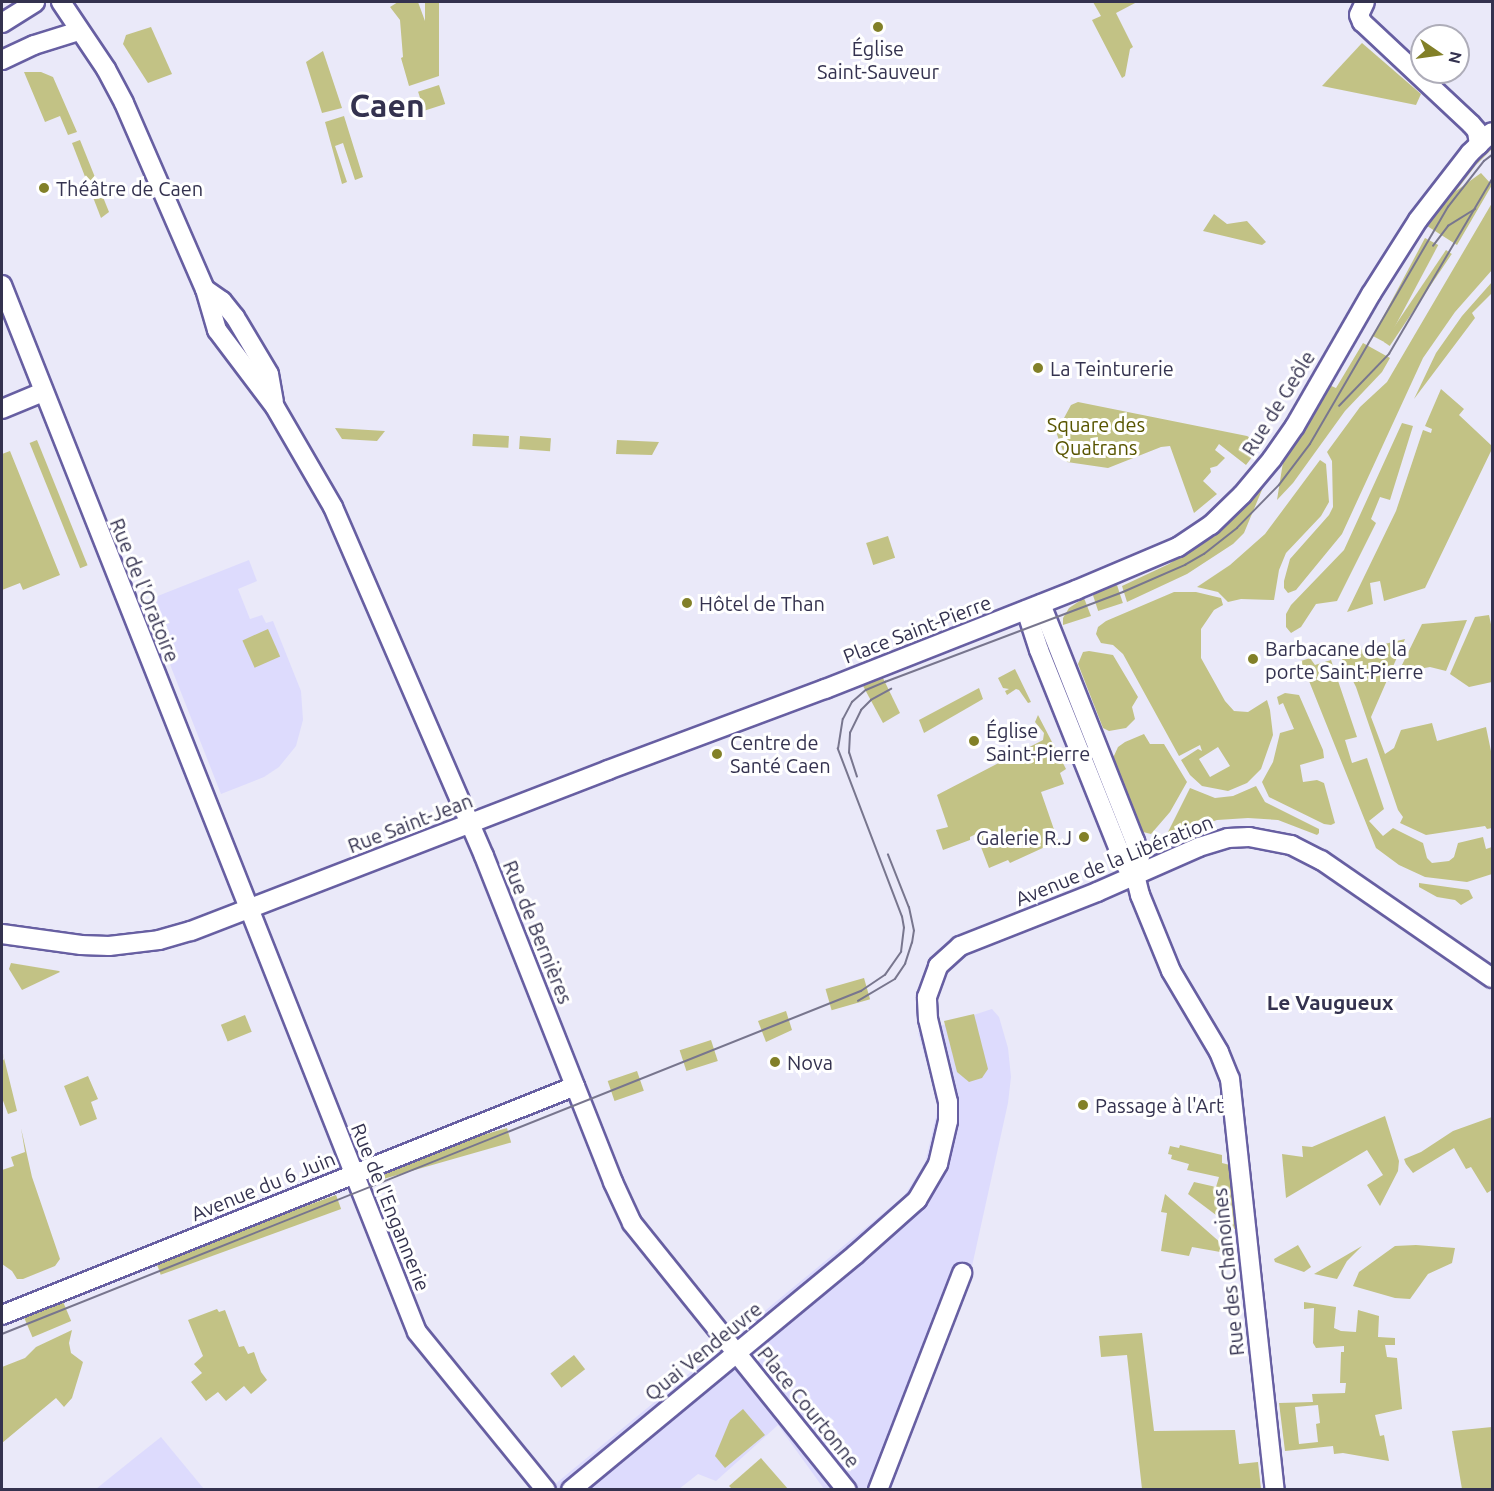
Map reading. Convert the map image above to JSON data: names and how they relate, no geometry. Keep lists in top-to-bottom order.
{
  "streets": {
    "street": [
      "Rue de Geôle",
      "Rue de l'Oratoire",
      "Place Saint-Pierre",
      "Rue Saint-Jean",
      "Avenue de la Libération",
      "Rue de Bernières",
      "Avenue du 6 Juin",
      "Rue de l'Engannerie",
      "Rue des Chanoines",
      "Quai Vendeuvre",
      "Place Courtonne"
    ]
  },
  "crossings": [
    ["Rue de Geôle", "Place Saint-Pierre"],
    ["Rue de Geôle", "Rue des Chanoines"],
    ["Rue de l'Oratoire", "Rue Saint-Jean"],
    ["Rue de l'Oratoire", "Rue de l'Engannerie"],
    ["Place Saint-Pierre", "Rue Saint-Jean"],
    ["Place Saint-Pierre", "Rue des Chanoines"],
    ["Rue Saint-Jean", "Rue de Bernières"],
    ["Rue Saint-Jean", "Rue de l'Engannerie"],
    ["Avenue de la Libération", "Rue des Chanoines"],
    ["Avenue de la Libération", "Quai Vendeuvre"],
    ["Rue de Bernières", "Avenue du 6 Juin"],
    ["Rue de Bernières", "Quai Vendeuvre"],
    ["Rue de Bernières", "Place Courtonne"],
    ["Avenue du 6 Juin", "Rue de l'Engannerie"],
    ["Quai Vendeuvre", "Place Courtonne"]
  ],
  "districts": ["Caen", "Le Vaugueux"],
  "parks": ["Square des Quatrans"],
  "places": [
    "Église Saint-Sauveur",
    "Théâtre de Caen",
    "La Teinturerie",
    "Hôtel de Than",
    "Barbacane de la porte Saint-Pierre",
    "Église Saint-Pierre",
    "Centre de Santé Caen",
    "Galerie R.J",
    "Nova",
    "Passage à l'Art"
  ],
  "north": "right"
}
